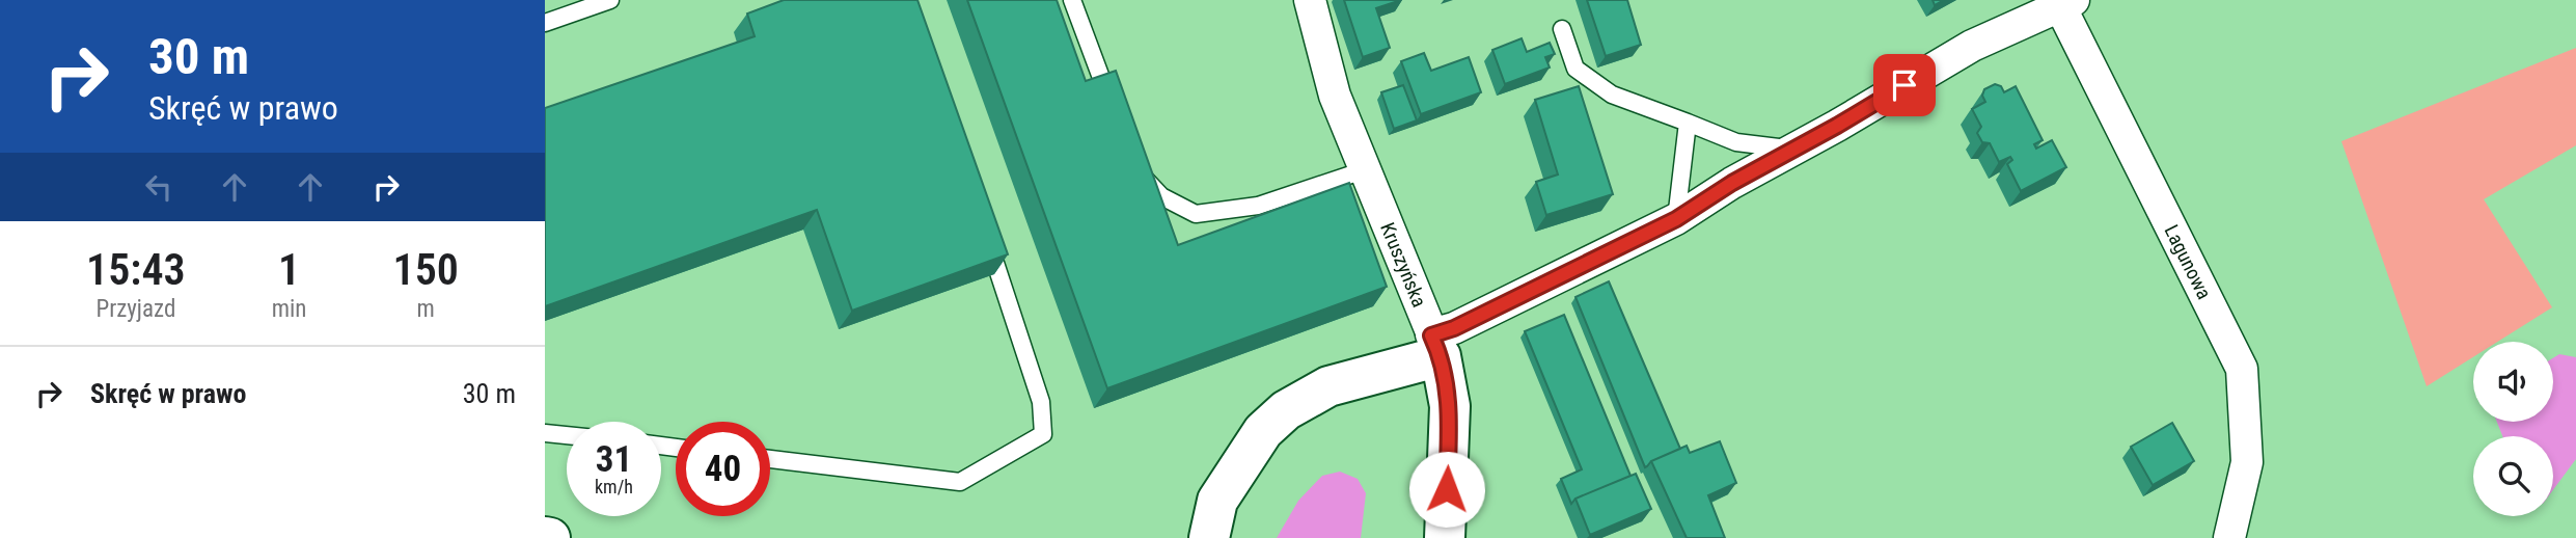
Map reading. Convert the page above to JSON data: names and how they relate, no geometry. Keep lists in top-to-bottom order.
{
  "streets": {
    "street": ["Lagunowa", "Kruszyńska"]
  },
  "page": {
    "turn": ["30 m", "Skręć w prawo"],
    "eta": [
      "15:43",
      "Przyjazd",
      "1",
      "min",
      "150",
      "m"
    ],
    "list": [
      {
        "name": "Skręć w prawo",
        "value": "30 m"
      }
    ],
    "speed": "31 km/h",
    "limit": "40"
  }
}
